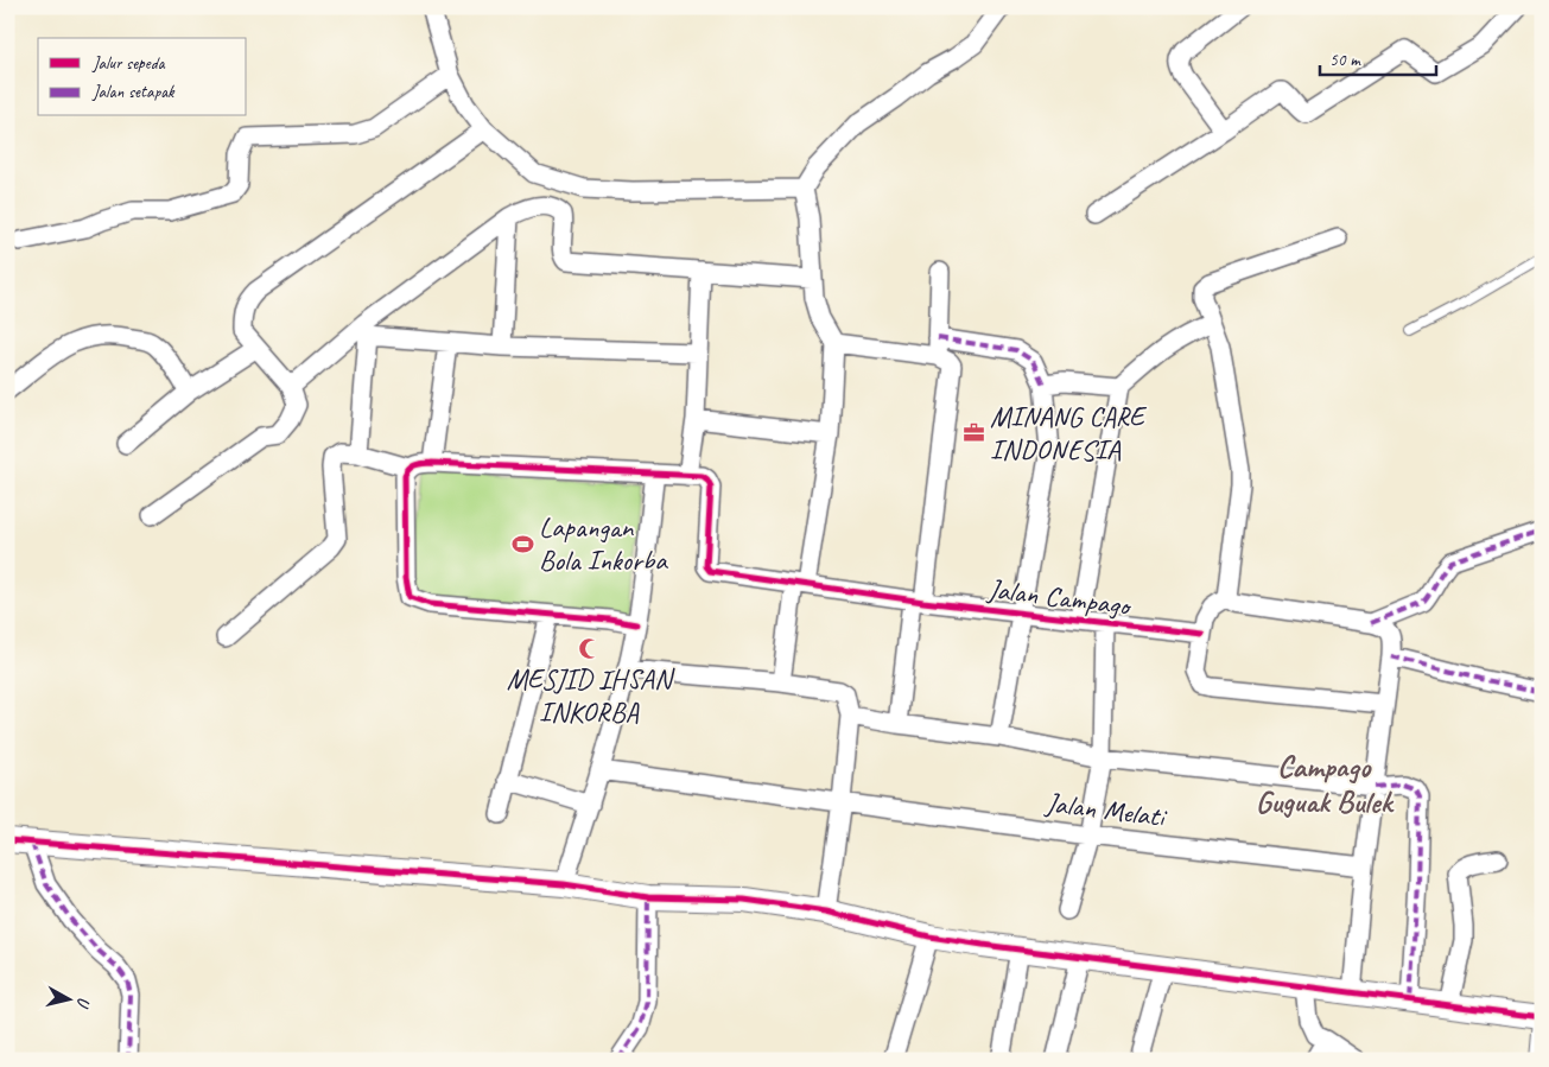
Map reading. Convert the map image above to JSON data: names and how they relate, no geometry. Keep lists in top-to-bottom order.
{
  "streets": {
    "street": ["Jalan Campago", "Jalan Melati"]
  },
  "districts": ["Campago Guguak Bulek"],
  "places": {
    "office": ["MINANG CARE INDONESIA"],
    "sports": ["Lapangan Bola Inkorba"],
    "mosque": ["MESJID IHSAN INKORBA"]
  },
  "legend": ["Jalur sepeda", "Jalan setapak"],
  "scale_bar": "50 m",
  "north": "right"
}
